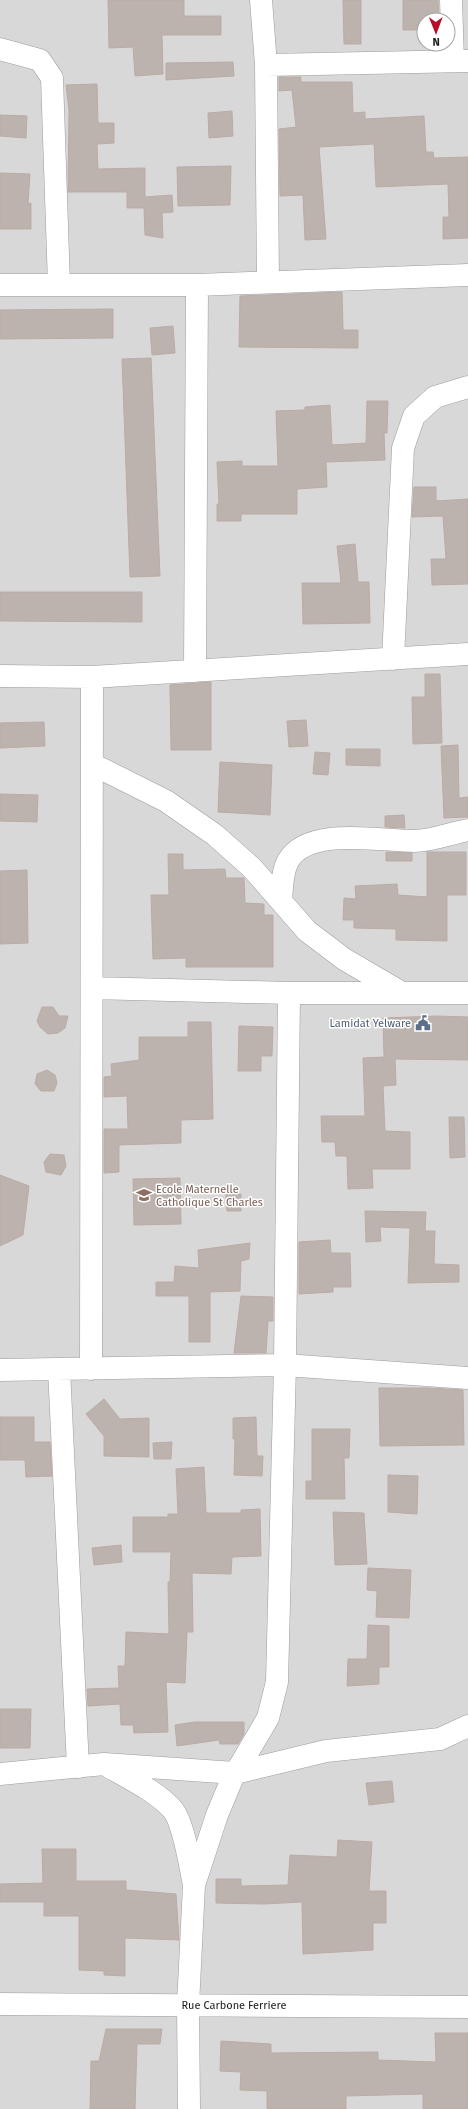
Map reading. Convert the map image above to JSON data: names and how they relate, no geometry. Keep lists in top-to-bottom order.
{
  "streets": {
    "street": ["Rue Carbone Ferriere"]
  },
  "places": {
    "public building": ["Lamidat Yelware"],
    "school or university": ["Ecole Maternelle Catholique St Charles"]
  },
  "north": "bottom"
}
